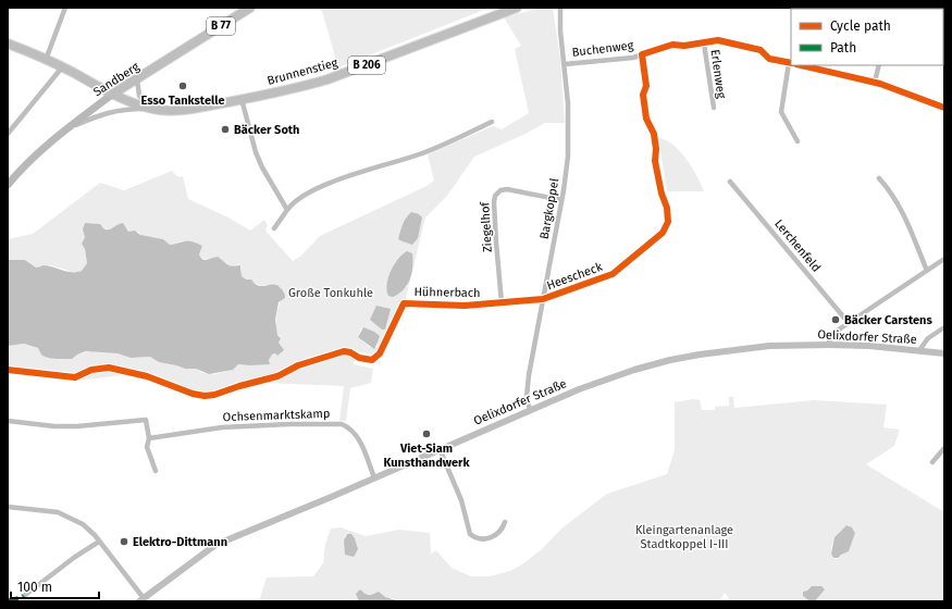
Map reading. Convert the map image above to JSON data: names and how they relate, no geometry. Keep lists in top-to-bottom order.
{
  "streets": {
    "main road": [
      "B 77",
      "B 206",
      "Brunnenstieg",
      "Sandberg"
    ],
    "street": [
      "Buchenweg",
      "Erlenweg",
      "Bargkoppel",
      "Ziegelhof",
      "Lerchenfeld",
      "Heescheck",
      "Hühnerbach",
      "Oelixdorfer Straße",
      "Ochsenmarktskamp"
    ]
  },
  "crossings": [
    ["Buchenweg", "Erlenweg"],
    ["Buchenweg", "Bargkoppel"],
    ["B 206", "Brunnenstieg"],
    ["B 206", "Sandberg"],
    ["Brunnenstieg", "Sandberg"],
    ["Bargkoppel", "Ziegelhof"],
    ["Bargkoppel", "Heescheck"],
    ["Bargkoppel", "Hühnerbach"],
    ["Bargkoppel", "Oelixdorfer Straße"],
    ["Ziegelhof", "Hühnerbach"],
    ["Heescheck", "Hühnerbach"],
    ["Oelixdorfer Straße", "Ochsenmarktskamp"]
  ],
  "parks": ["Große Tonkuhle", "Kleingartenanlage Stadtkoppel I-III"],
  "places": [
    "Esso Tankstelle",
    "Bäcker Soth",
    "Bäcker Carstens",
    "Viet-Siam Kunsthandwerk",
    "Elektro-Dittmann"
  ],
  "legend": ["Cycle path", "Path"],
  "scale_bar": "100 m"
}
